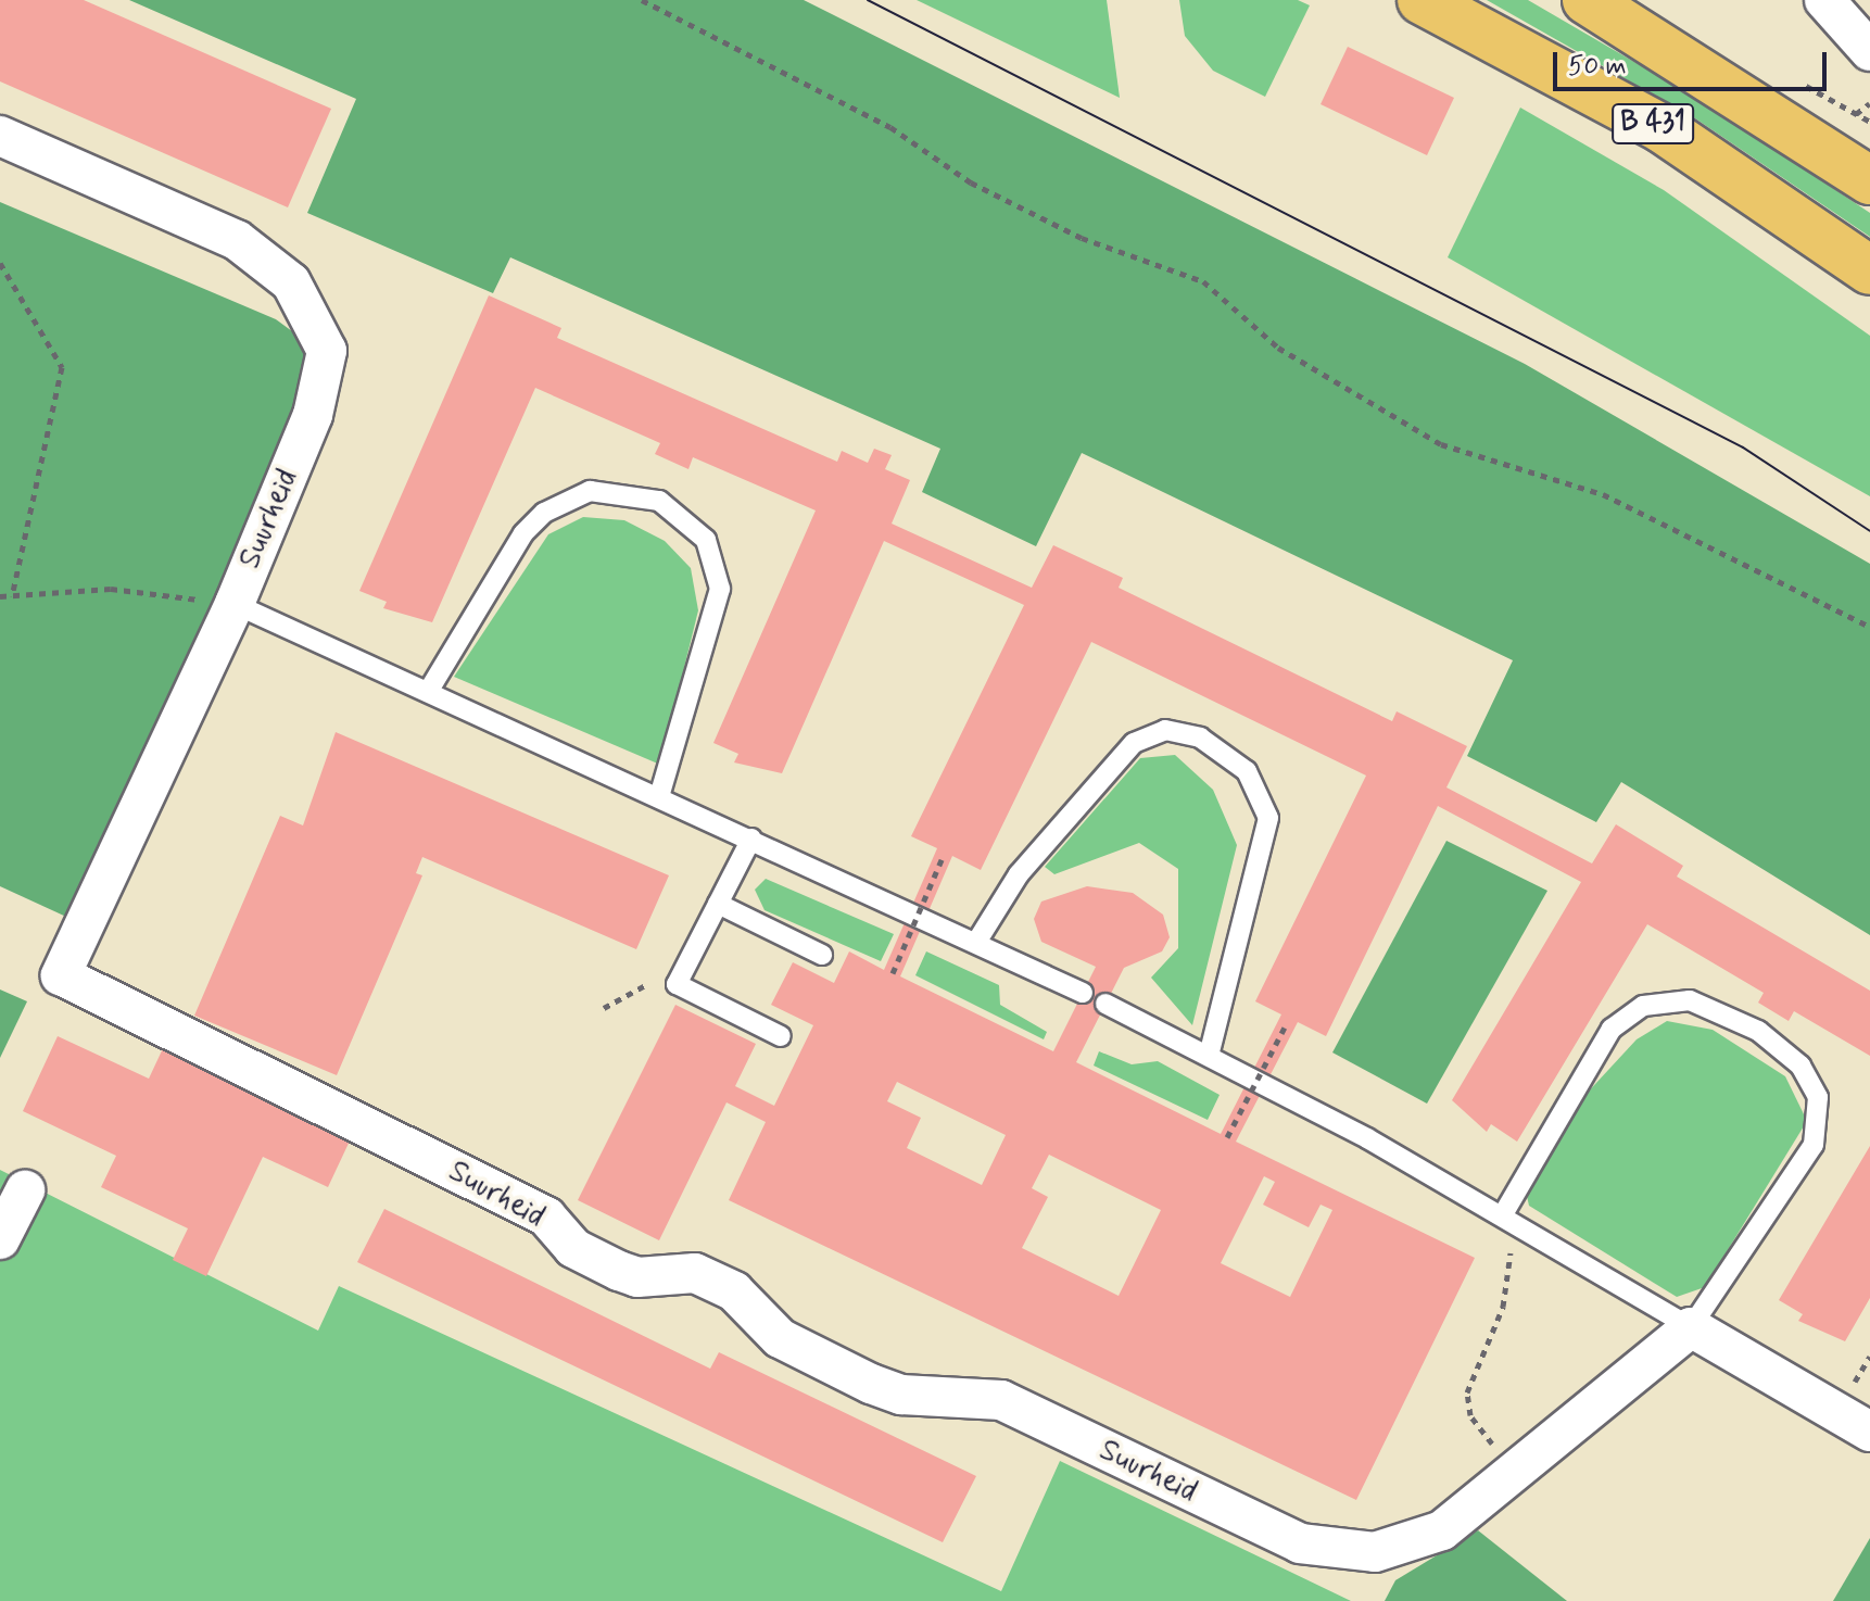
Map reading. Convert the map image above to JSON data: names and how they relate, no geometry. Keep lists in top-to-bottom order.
{
  "streets": {
    "highway": ["B 431"],
    "street": ["Suurheid"]
  },
  "scale_bar": "50 m"
}
